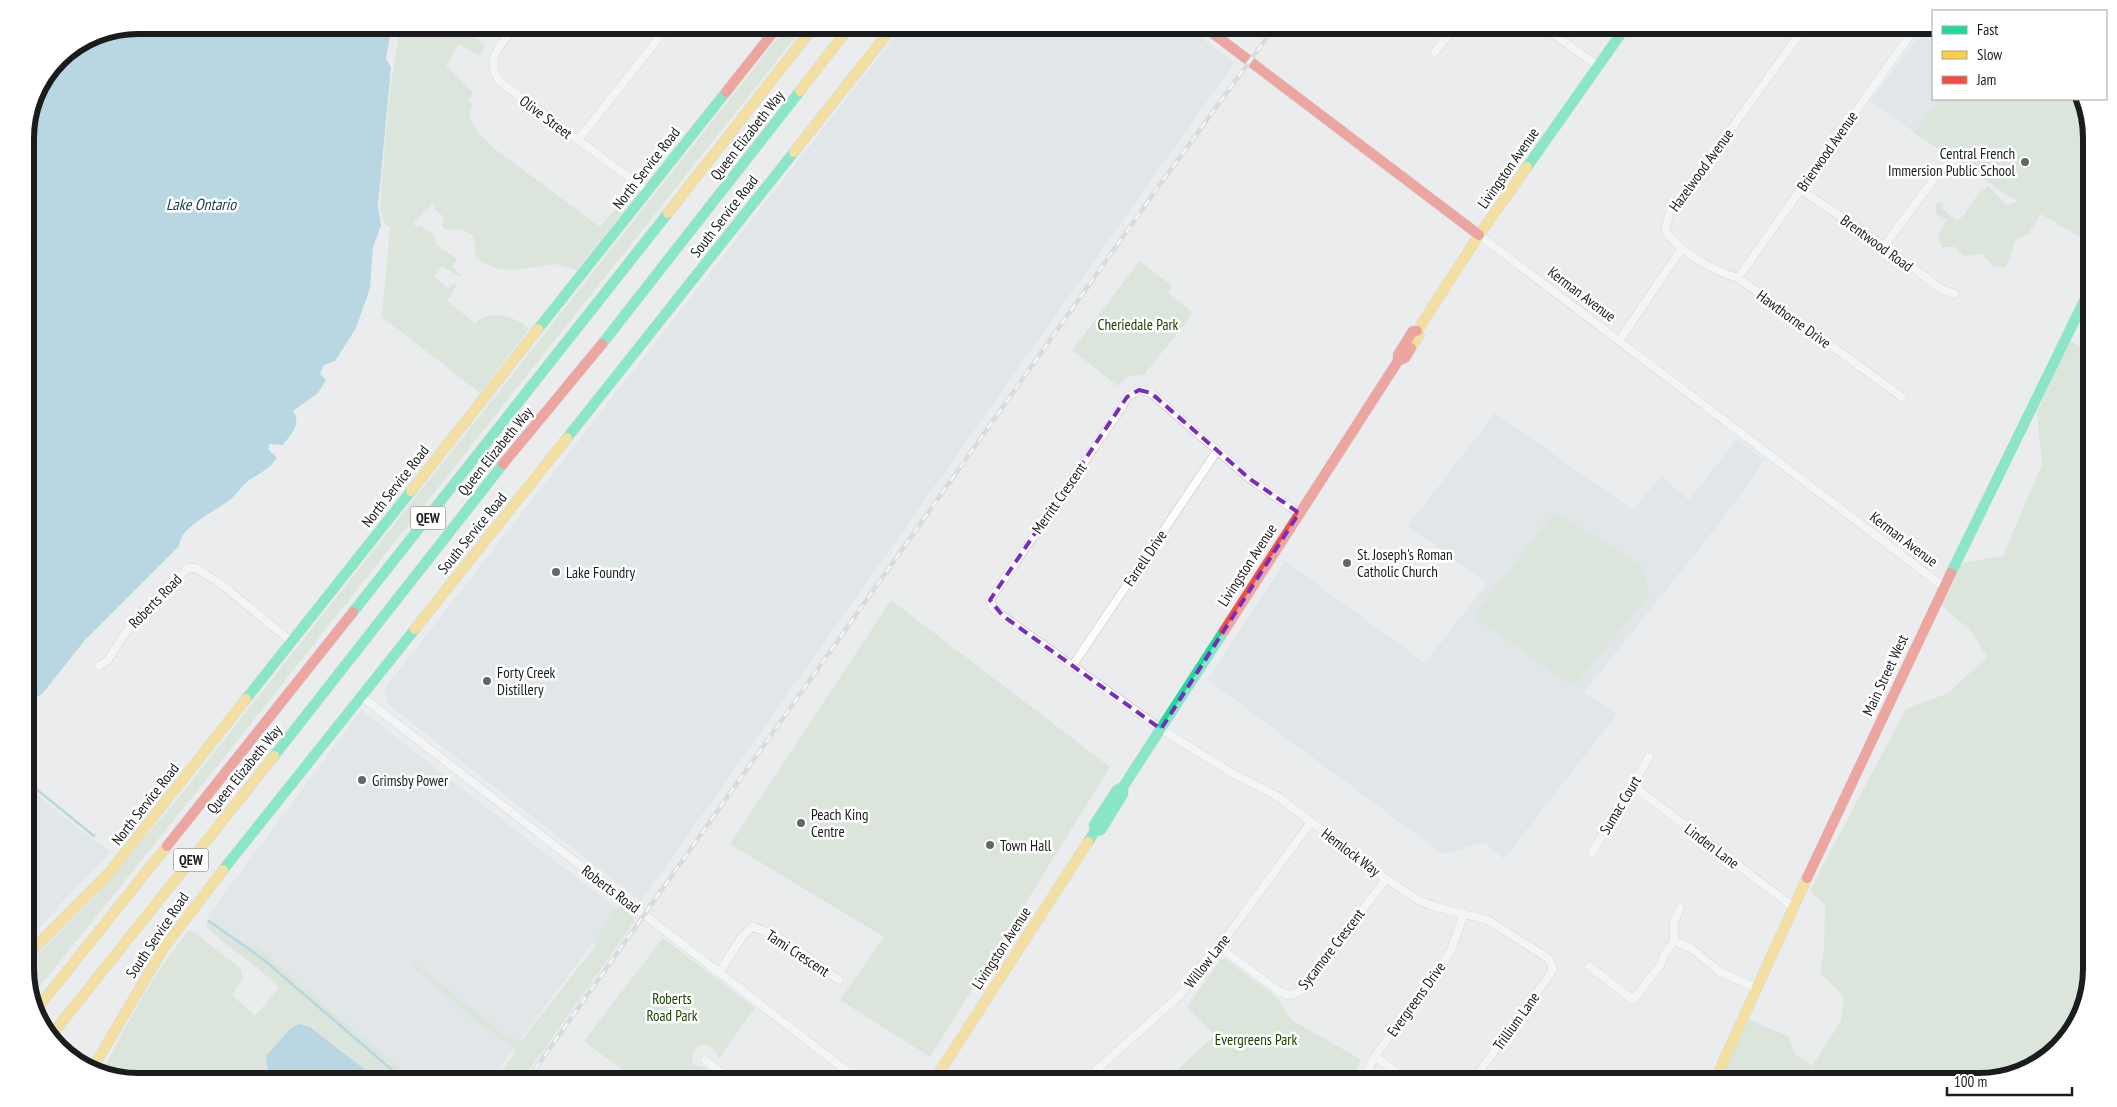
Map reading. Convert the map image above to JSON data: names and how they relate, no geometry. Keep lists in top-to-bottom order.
{
  "streets": {
    "main road": [
      "Queen Elizabeth Way",
      "North Service Road",
      "Livingston Avenue",
      "South Service Road",
      "Kerman Avenue",
      "QEW",
      "Main Street West"
    ],
    "street": [
      "Olive Street",
      "Brierwood Avenue",
      "Hazelwood Avenue",
      "Brentwood Road",
      "Hawthorne Drive",
      "Merritt Crescent",
      "Farrell Drive",
      "Roberts Road",
      "Sumac Court",
      "Linden Lane",
      "Hemlock Way",
      "Sycamore Crescent",
      "Tami Crescent",
      "Willow Lane",
      "Evergreens Drive",
      "Trillium Lane"
    ]
  },
  "crossings": [
    ["Olive Street", "North Service Road"],
    ["Brierwood Avenue", "Brentwood Road"],
    ["Brierwood Avenue", "Hawthorne Drive"],
    ["North Service Road", "Roberts Road"],
    ["Livingston Avenue", "Kerman Avenue"],
    ["Livingston Avenue", "Merritt Crescent"],
    ["Livingston Avenue", "Hemlock Way"],
    ["Hazelwood Avenue", "Hawthorne Drive"],
    ["South Service Road", "Roberts Road"],
    ["Kerman Avenue", "Main Street West"],
    ["Merritt Crescent", "Farrell Drive"],
    ["Merritt Crescent", "Hemlock Way"],
    ["Roberts Road", "Tami Crescent"],
    ["Main Street West", "Linden Lane"],
    ["Sumac Court", "Linden Lane"],
    ["Hemlock Way", "Sycamore Crescent"],
    ["Hemlock Way", "Willow Lane"],
    ["Hemlock Way", "Evergreens Drive"],
    ["Hemlock Way", "Trillium Lane"],
    ["Sycamore Crescent", "Willow Lane"]
  ],
  "water": ["Lake Ontario"],
  "parks": ["Cheriedale Park", "Roberts Road Park", "Evergreens Park"],
  "places": [
    "Central French Immersion Public School",
    "St. Joseph's Roman Catholic Church",
    "Lake Foundry",
    "Forty Creek Distillery",
    "Grimsby Power",
    "Peach King Centre",
    "Town Hall"
  ],
  "legend": ["Fast", "Slow", "Jam"],
  "scale_bar": "100 m"
}
